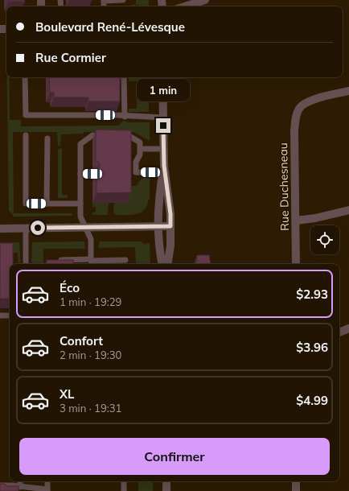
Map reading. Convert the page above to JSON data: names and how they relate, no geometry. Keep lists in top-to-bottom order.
{
  "streets": {
    "street": ["Rue Duchesneau"]
  },
  "page": {
    "banner": ["Boulevard René-Lévesque", "Rue Cormier"],
    "bubble": "1 min",
    "list": [
      {
        "name": "Éco",
        "note": "1 min · 19:29",
        "value": "$2.93"
      },
      {
        "name": "Confort",
        "note": "2 min · 19:30",
        "value": "$3.96"
      },
      {
        "name": "XL",
        "note": "3 min · 19:31",
        "value": "$4.99"
      }
    ],
    "buttons": "Confirmer"
  }
}
